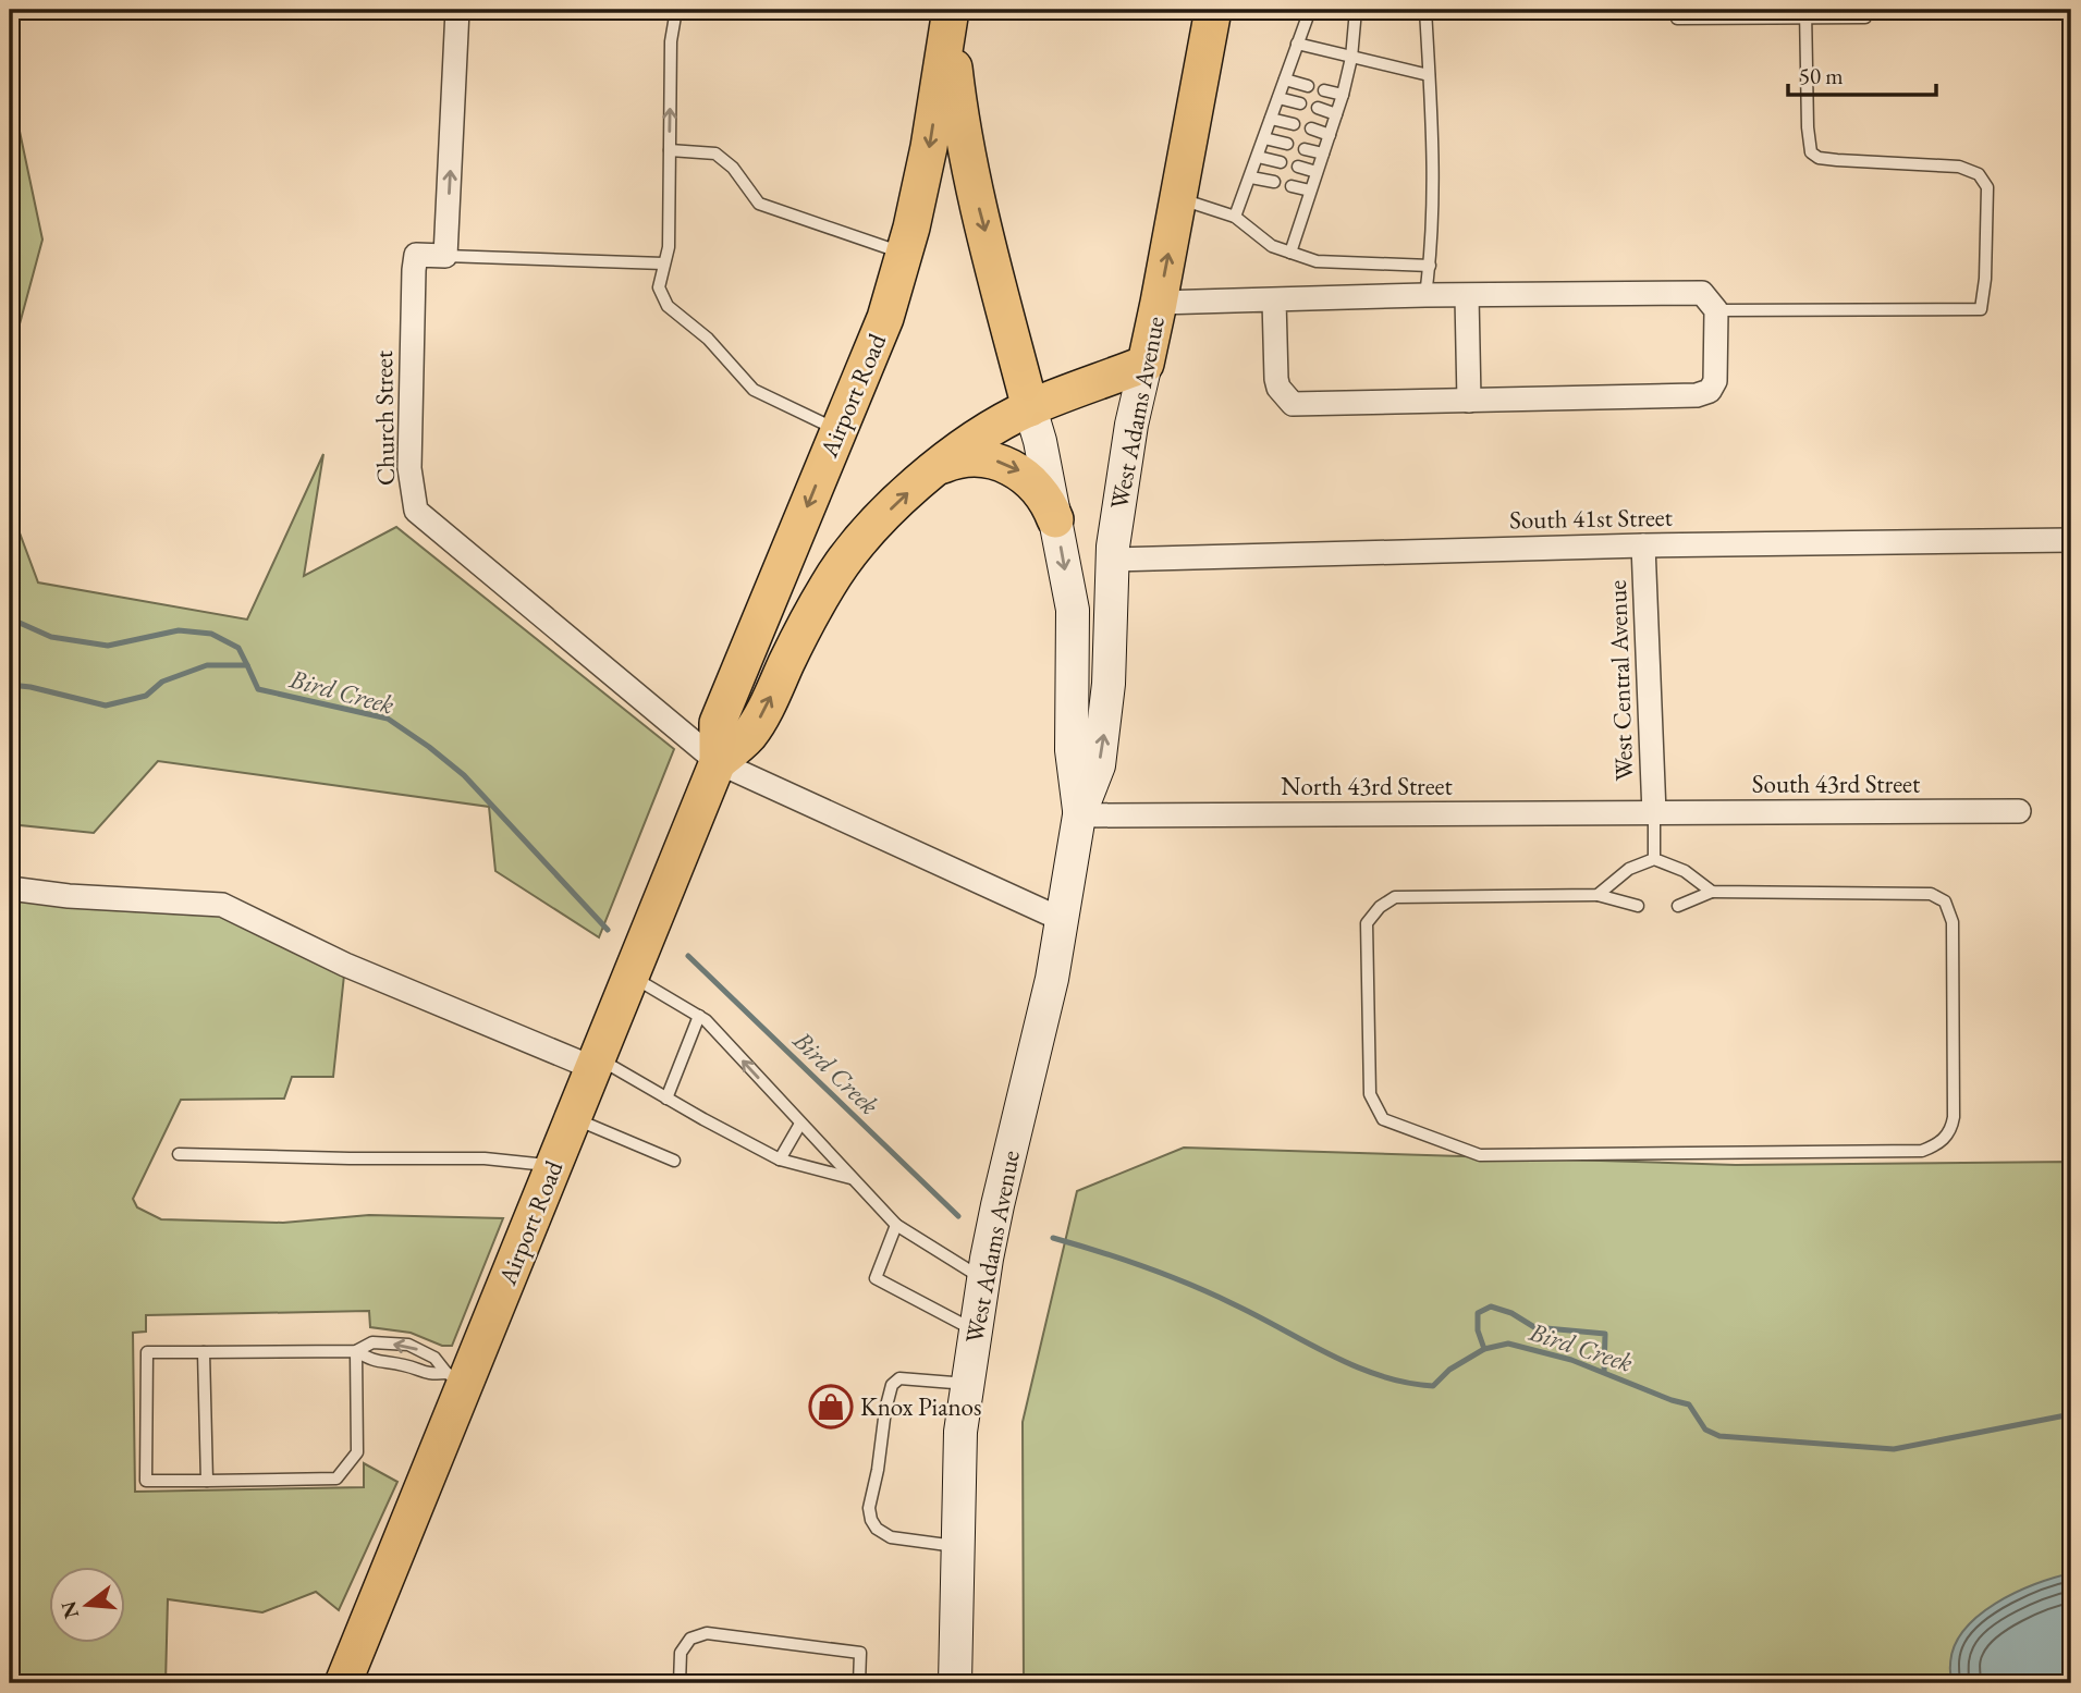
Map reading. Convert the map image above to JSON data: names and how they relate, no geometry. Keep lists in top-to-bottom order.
{
  "streets": {
    "main road": ["Airport Road", "West Adams Avenue"],
    "street": [
      "Church Street",
      "South 41st Street",
      "West Central Avenue",
      "South 43rd Street",
      "North 43rd Street"
    ]
  },
  "crossings": [
    ["Airport Road", "West Adams Avenue"],
    ["Airport Road", "Church Street"],
    ["West Adams Avenue", "South 41st Street"],
    ["West Adams Avenue", "North 43rd Street"],
    ["South 41st Street", "West Central Avenue"],
    ["West Central Avenue", "South 43rd Street"],
    ["West Central Avenue", "North 43rd Street"],
    ["South 43rd Street", "North 43rd Street"]
  ],
  "water": ["Bird Creek"],
  "places": {
    "shop": ["Knox Pianos"]
  },
  "scale_bar": "50 m",
  "north": "left"
}
